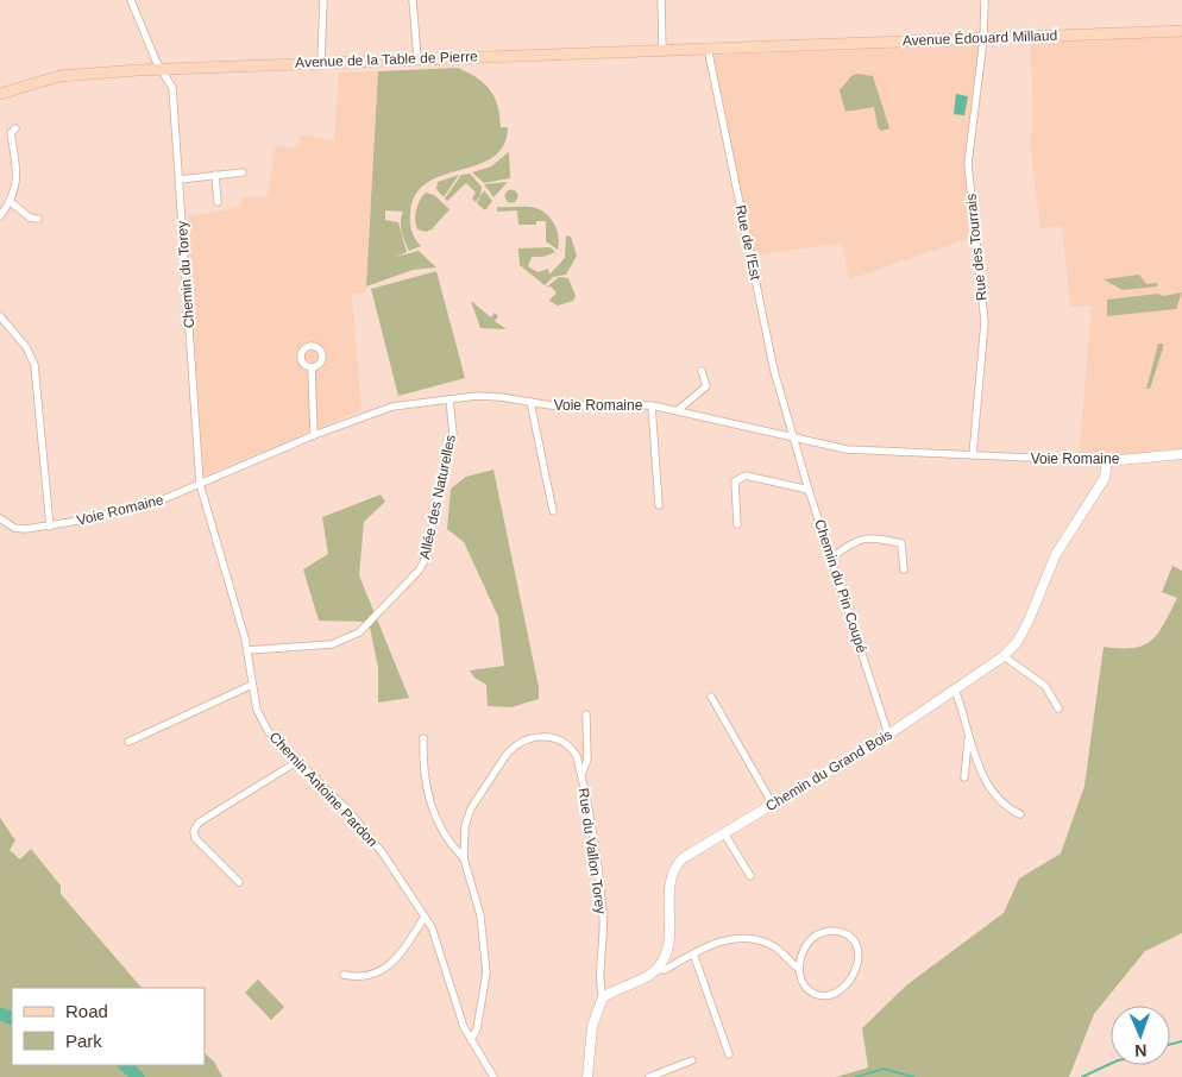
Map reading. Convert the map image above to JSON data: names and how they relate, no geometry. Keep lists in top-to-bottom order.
{
  "streets": {
    "main road": ["Avenue Édouard Millaud", "Avenue de la Table de Pierre"],
    "street": [
      "Rue de l'Est",
      "Rue des Tourrais",
      "Chemin du Torey",
      "Voie Romaine",
      "Allée des Naturelles",
      "Chemin du Pin Coupé",
      "Chemin du Grand Bois",
      "Chemin Antoine Pardon",
      "Rue du Vallon Torey"
    ]
  },
  "crossings": [
    ["Avenue Édouard Millaud", "Avenue de la Table de Pierre"],
    ["Avenue Édouard Millaud", "Rue des Tourrais"],
    ["Avenue de la Table de Pierre", "Rue de l'Est"],
    ["Avenue de la Table de Pierre", "Chemin du Torey"],
    ["Rue de l'Est", "Voie Romaine"],
    ["Rue de l'Est", "Chemin du Pin Coupé"],
    ["Rue des Tourrais", "Voie Romaine"],
    ["Chemin du Torey", "Voie Romaine"],
    ["Chemin du Torey", "Chemin Antoine Pardon"],
    ["Voie Romaine", "Allée des Naturelles"],
    ["Voie Romaine", "Chemin du Pin Coupé"],
    ["Voie Romaine", "Chemin du Grand Bois"],
    ["Voie Romaine", "Chemin Antoine Pardon"],
    ["Allée des Naturelles", "Chemin Antoine Pardon"],
    ["Chemin du Pin Coupé", "Chemin du Grand Bois"],
    ["Chemin Antoine Pardon", "Rue du Vallon Torey"]
  ],
  "legend": ["Road", "Park"],
  "north": "bottom"
}
